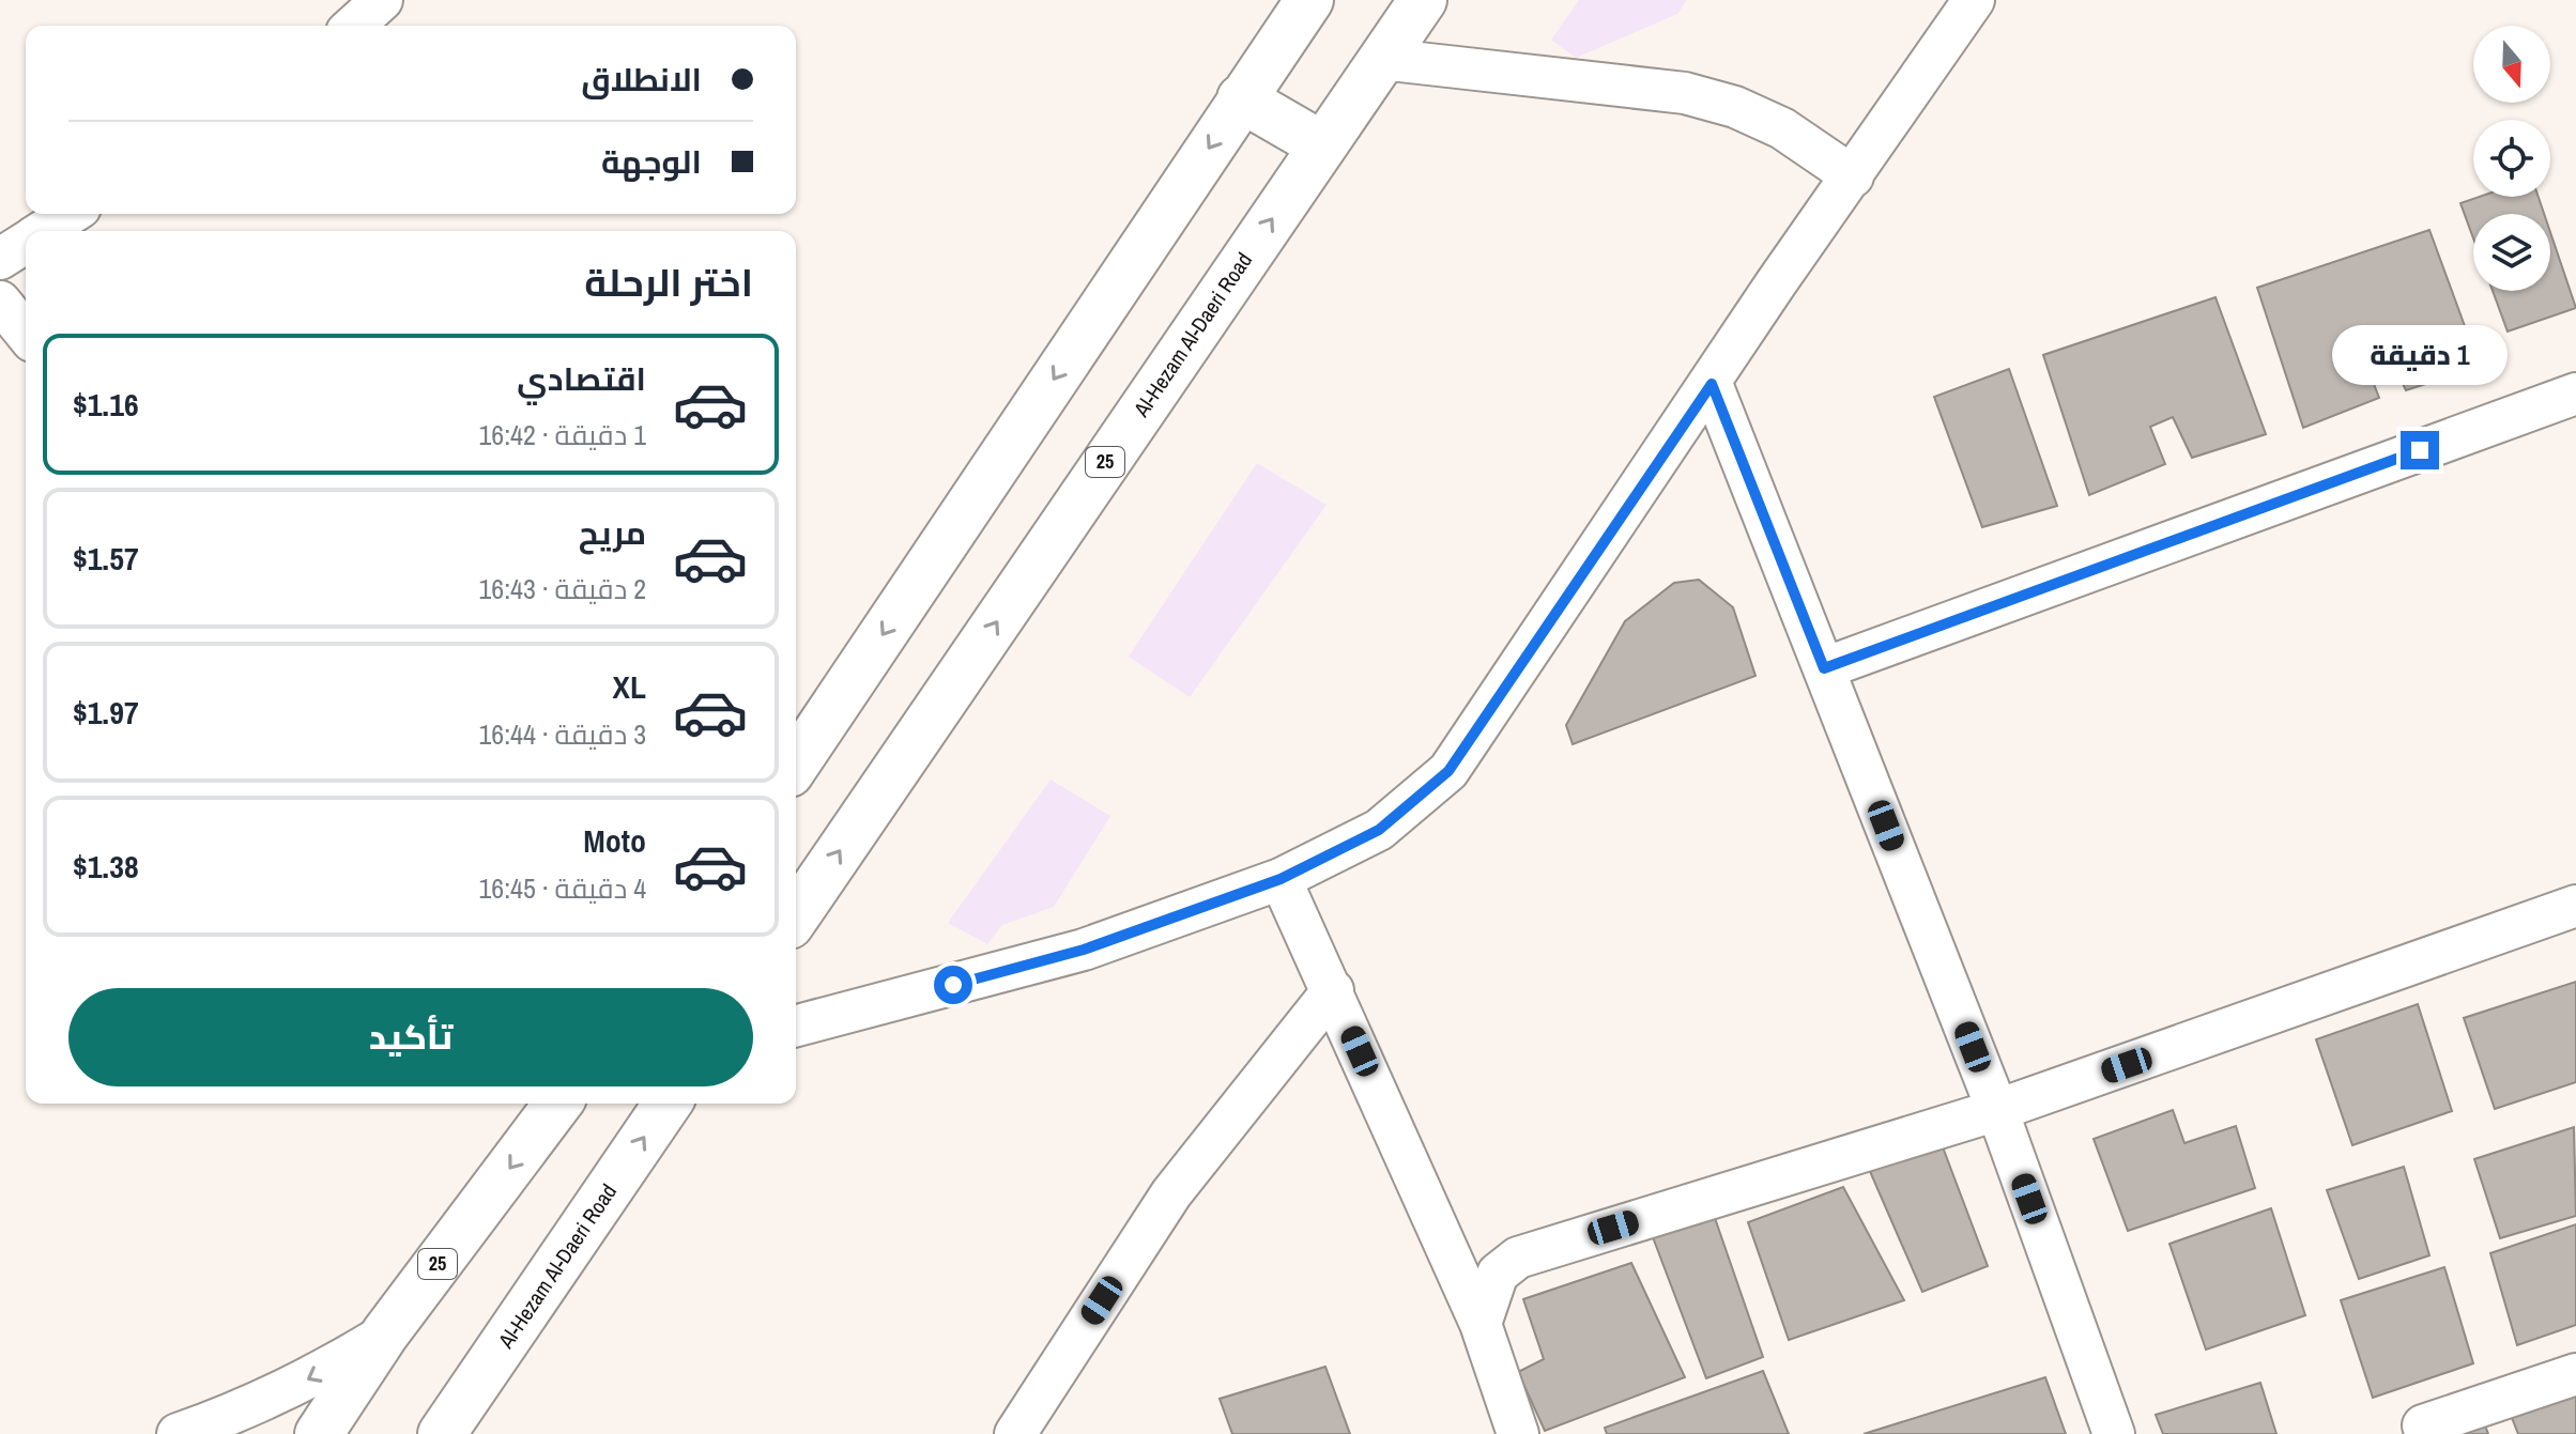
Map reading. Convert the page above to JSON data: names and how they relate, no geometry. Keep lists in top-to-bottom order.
{
  "streets": {
    "main road": ["Al-Hezam Al-Daeri Road", "25"]
  },
  "north": "bottom",
  "page": {
    "banner": ["الانطلاق", "الوجهة"],
    "heading": "اختر الرحلة",
    "bubble": "1 دقيقة",
    "list": [
      {
        "name": "اقتصادي",
        "note": "1 دقيقة · 16:42",
        "value": "$1.16"
      },
      {
        "name": "مريح",
        "note": "2 دقيقة · 16:43",
        "value": "$1.57"
      },
      {
        "name": "XL",
        "note": "3 دقيقة · 16:44",
        "value": "$1.97"
      },
      {
        "name": "Moto",
        "note": "4 دقيقة · 16:45",
        "value": "$1.38"
      }
    ],
    "buttons": "تأكيد"
  }
}
